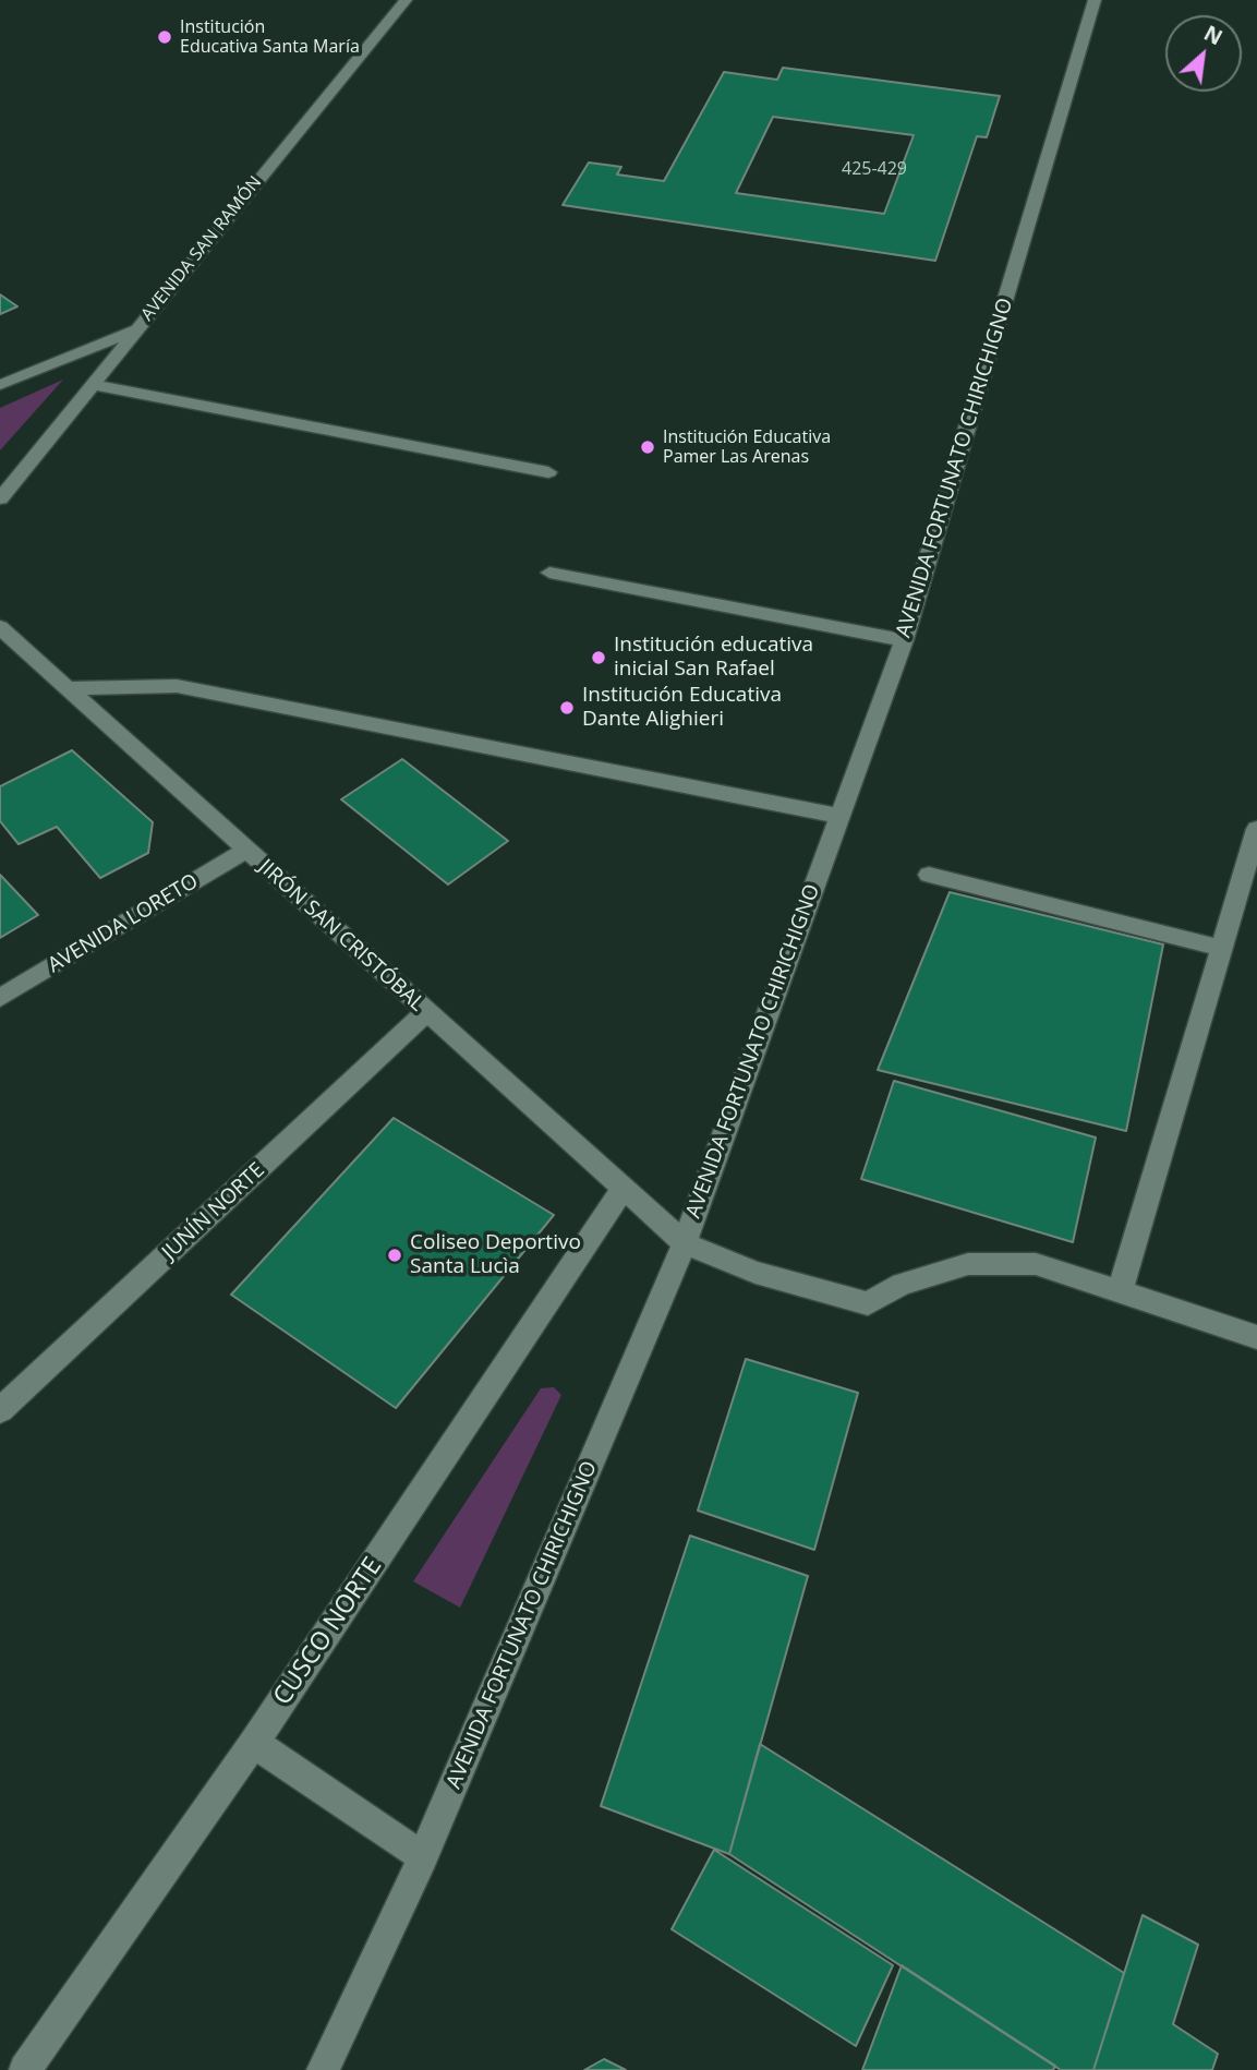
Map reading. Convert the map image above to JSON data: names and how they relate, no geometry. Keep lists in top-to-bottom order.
{
  "streets": {
    "street": [
      "AVENIDA SAN RAMÓN",
      "AVENIDA FORTUNATO CHIRICHIGNO",
      "AVENIDA LORETO",
      "JIRÓN SAN CRISTÓBAL",
      "JUNÍN NORTE",
      "CUSCO NORTE"
    ]
  },
  "crossings": [
    ["AVENIDA FORTUNATO CHIRICHIGNO", "JIRÓN SAN CRISTÓBAL"],
    ["AVENIDA LORETO", "JIRÓN SAN CRISTÓBAL"],
    ["JIRÓN SAN CRISTÓBAL", "JUNÍN NORTE"],
    ["JIRÓN SAN CRISTÓBAL", "CUSCO NORTE"]
  ],
  "places": [
    "Institución Educativa Santa María",
    "Institución Educativa Pamer Las Arenas",
    "Institución educativa inicial San Rafael",
    "Institución Educativa Dante Alighieri",
    "Coliseo Deportivo Santa Lucìa"
  ],
  "house_numbers": ["425-429"],
  "north": "top right"
}
